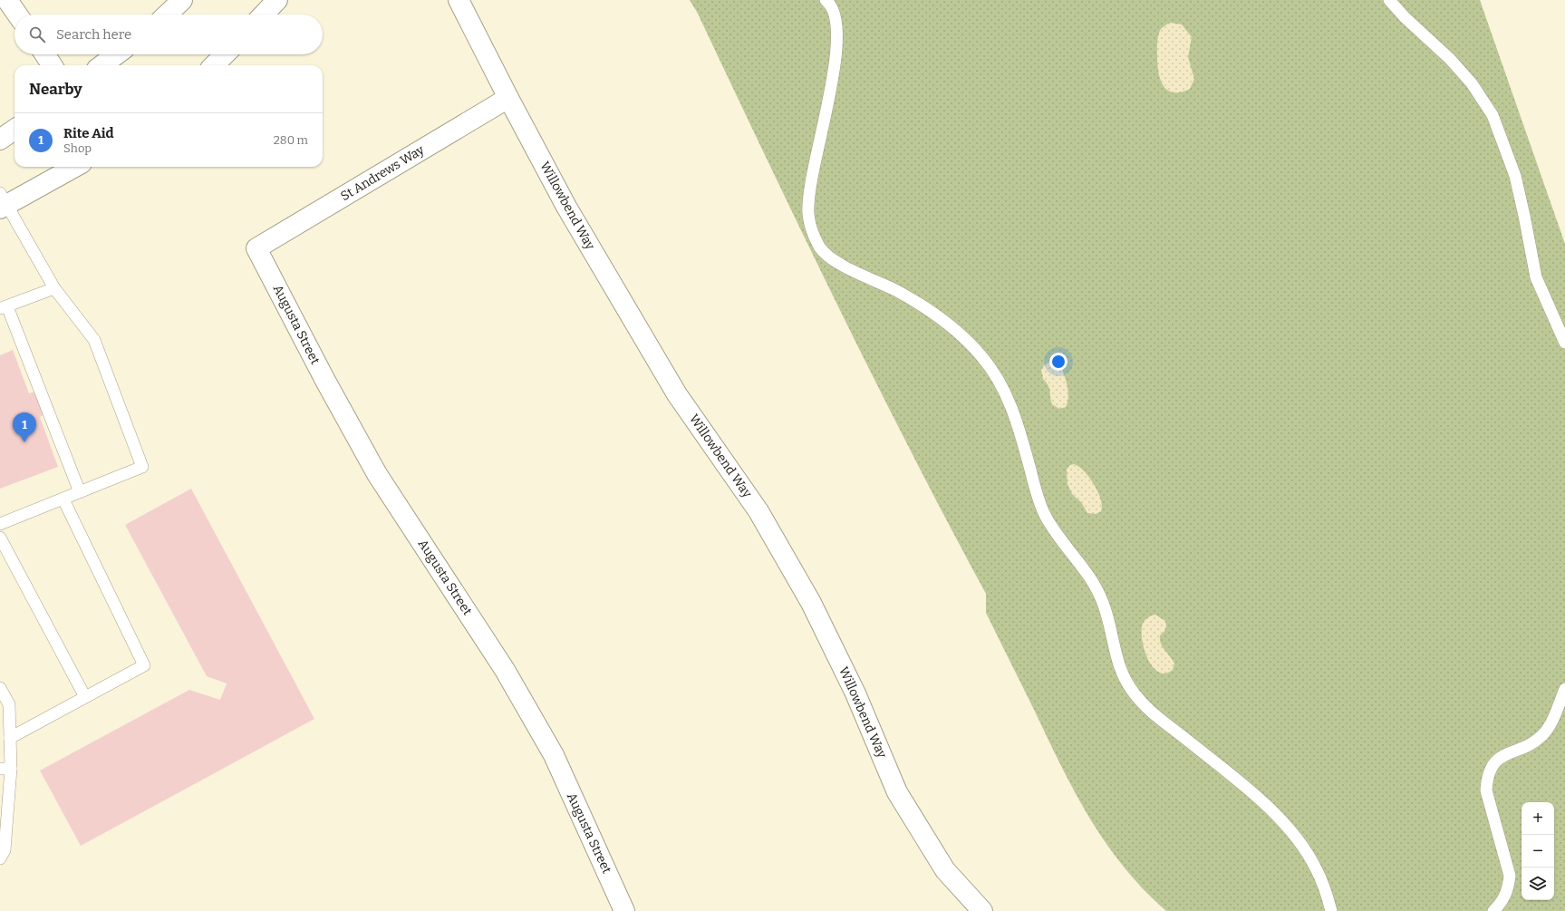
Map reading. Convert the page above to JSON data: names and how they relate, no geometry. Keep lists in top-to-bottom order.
{
  "streets": {
    "street": ["St Andrews Way", "Willowbend Way", "Augusta Street"]
  },
  "crossings": [
    ["St Andrews Way", "Willowbend Way"],
    ["St Andrews Way", "Augusta Street"]
  ],
  "page": {
    "search": "Search here",
    "heading": "Nearby",
    "list": [
      {
        "mark": "1",
        "name": "Rite Aid",
        "note": "Shop",
        "value": "280 m"
      }
    ],
    "pins": "1",
    "map_buttons": ["+", "−"]
  }
}
